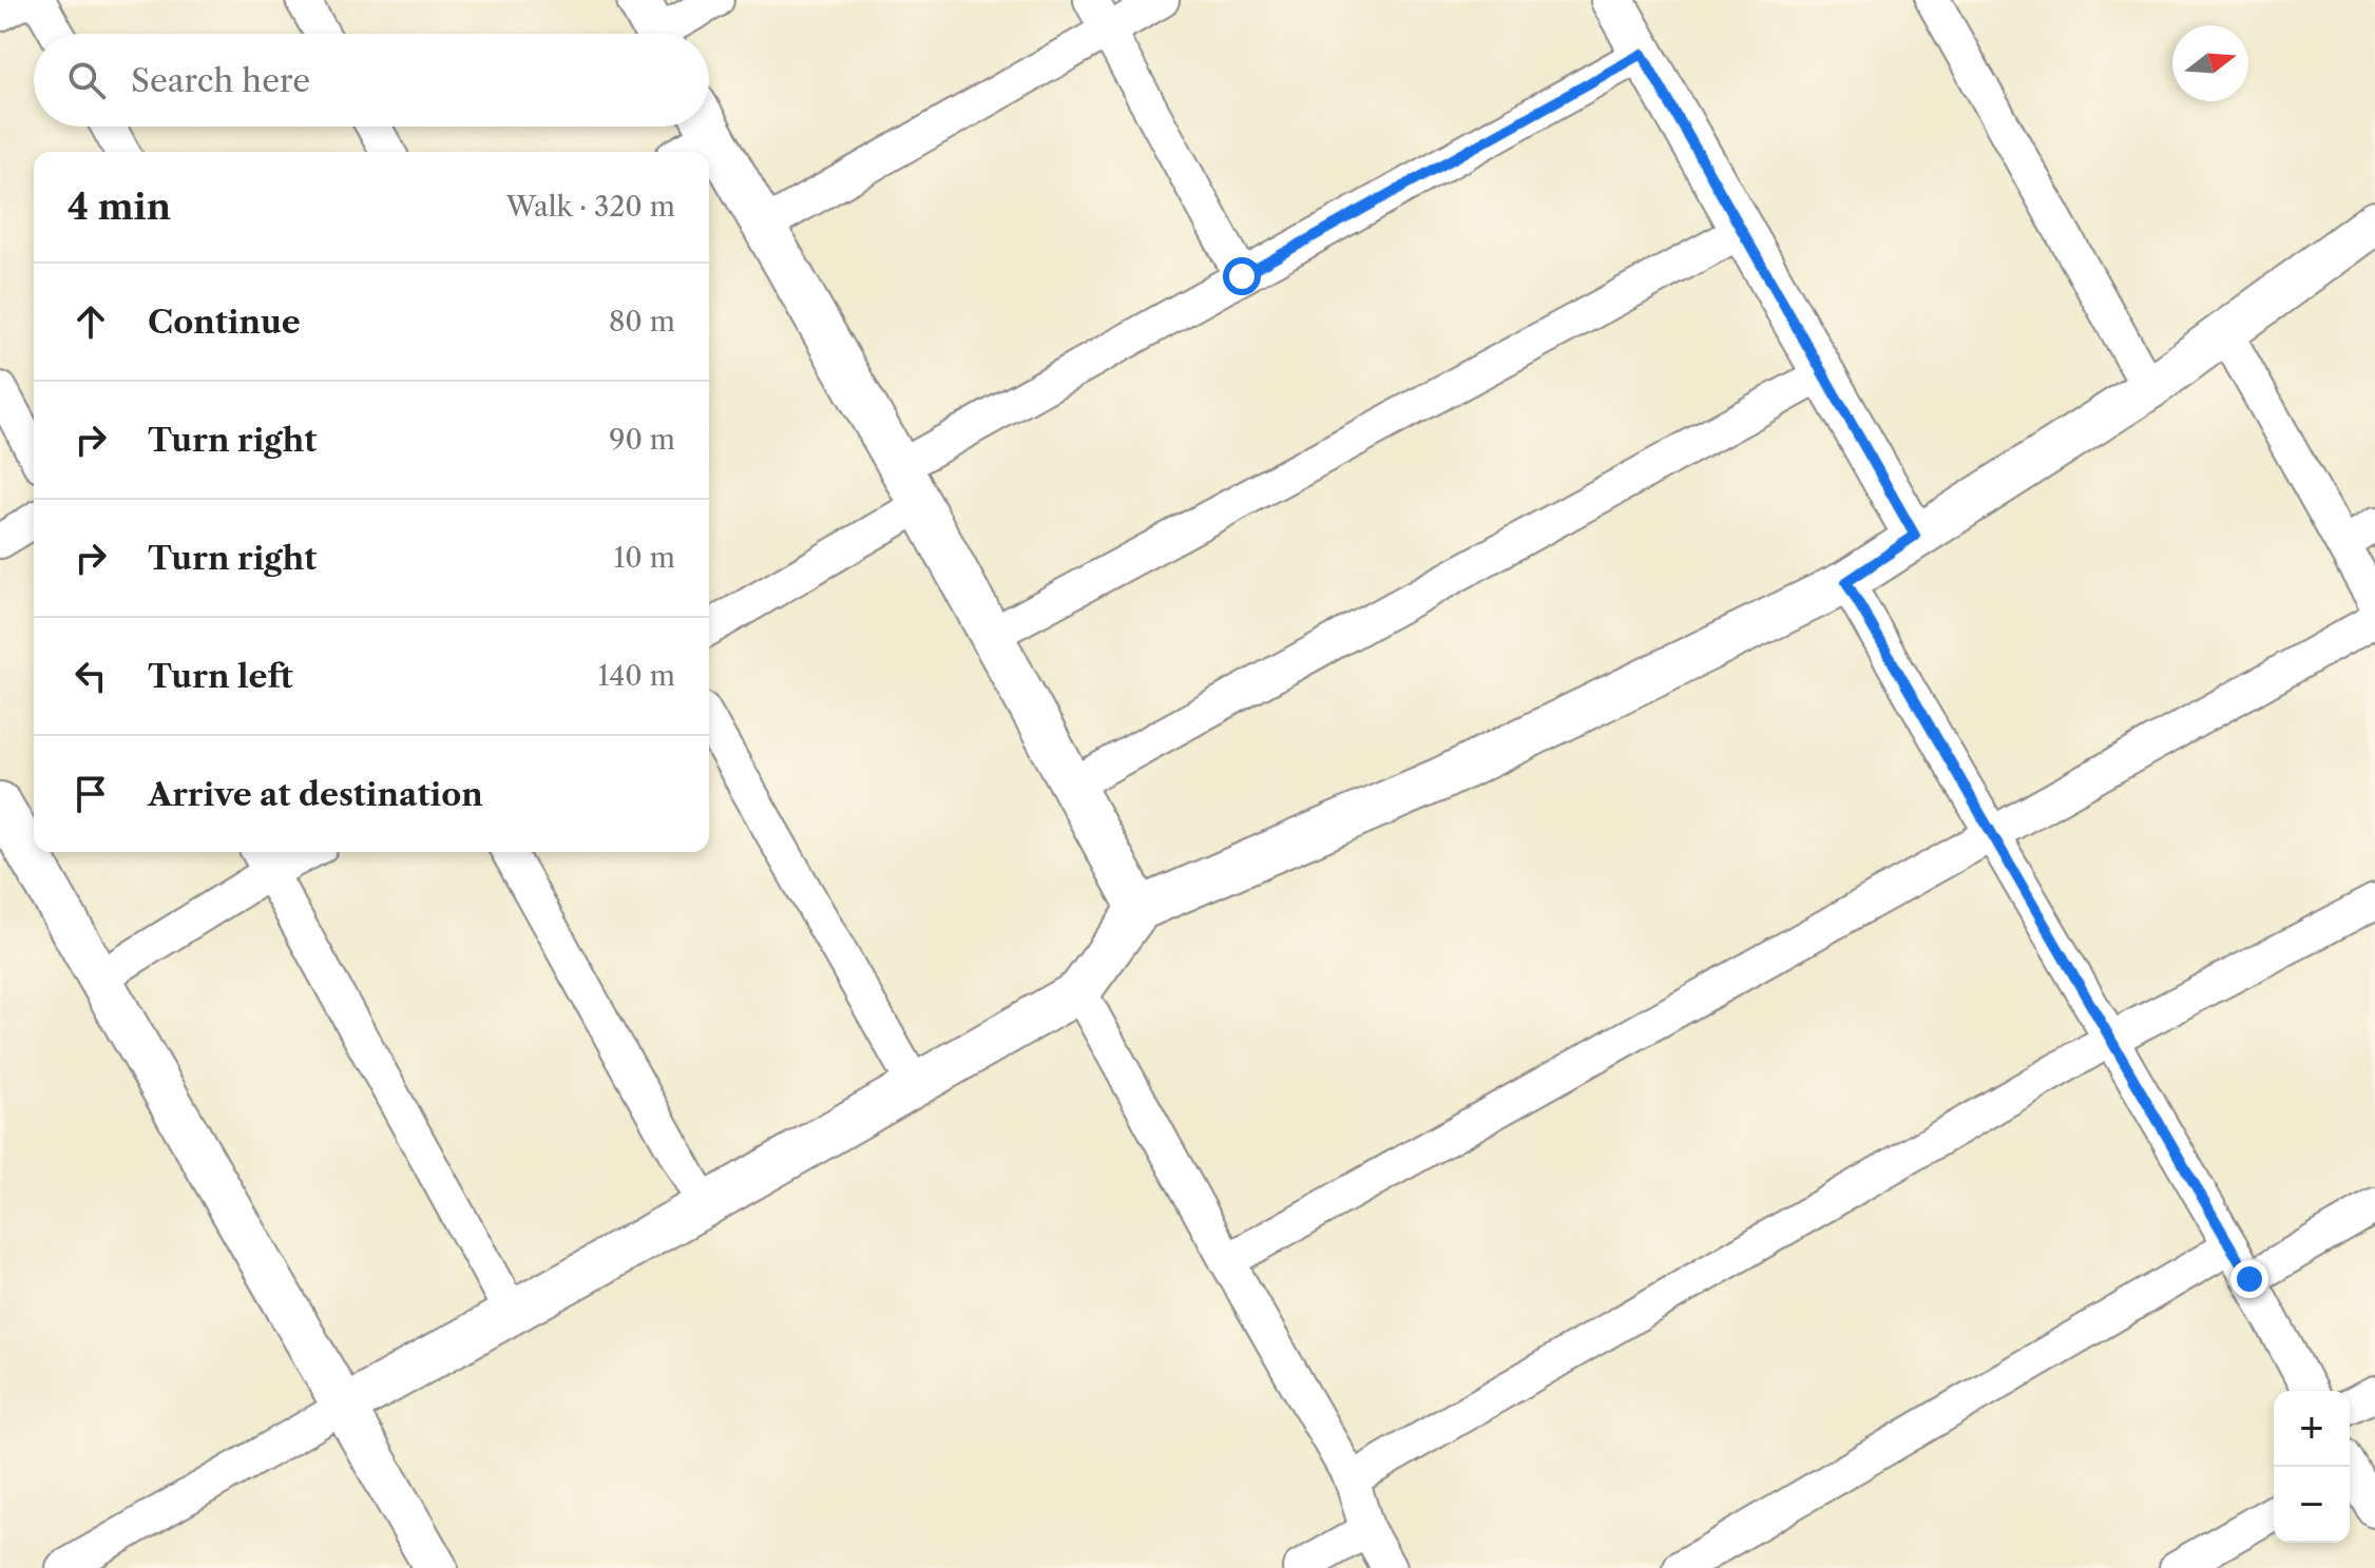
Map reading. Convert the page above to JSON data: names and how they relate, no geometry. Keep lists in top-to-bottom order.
{
  "north": "right",
  "page": {
    "search": "Search here",
    "heading": ["4 min", "Walk · 320 m"],
    "list": [
      ["Continue", "80 m"],
      ["Turn right", "90 m"],
      ["Turn right", "10 m"],
      ["Turn left", "140 m"],
      "Arrive at destination"
    ],
    "map_buttons": ["+", "−"]
  }
}
